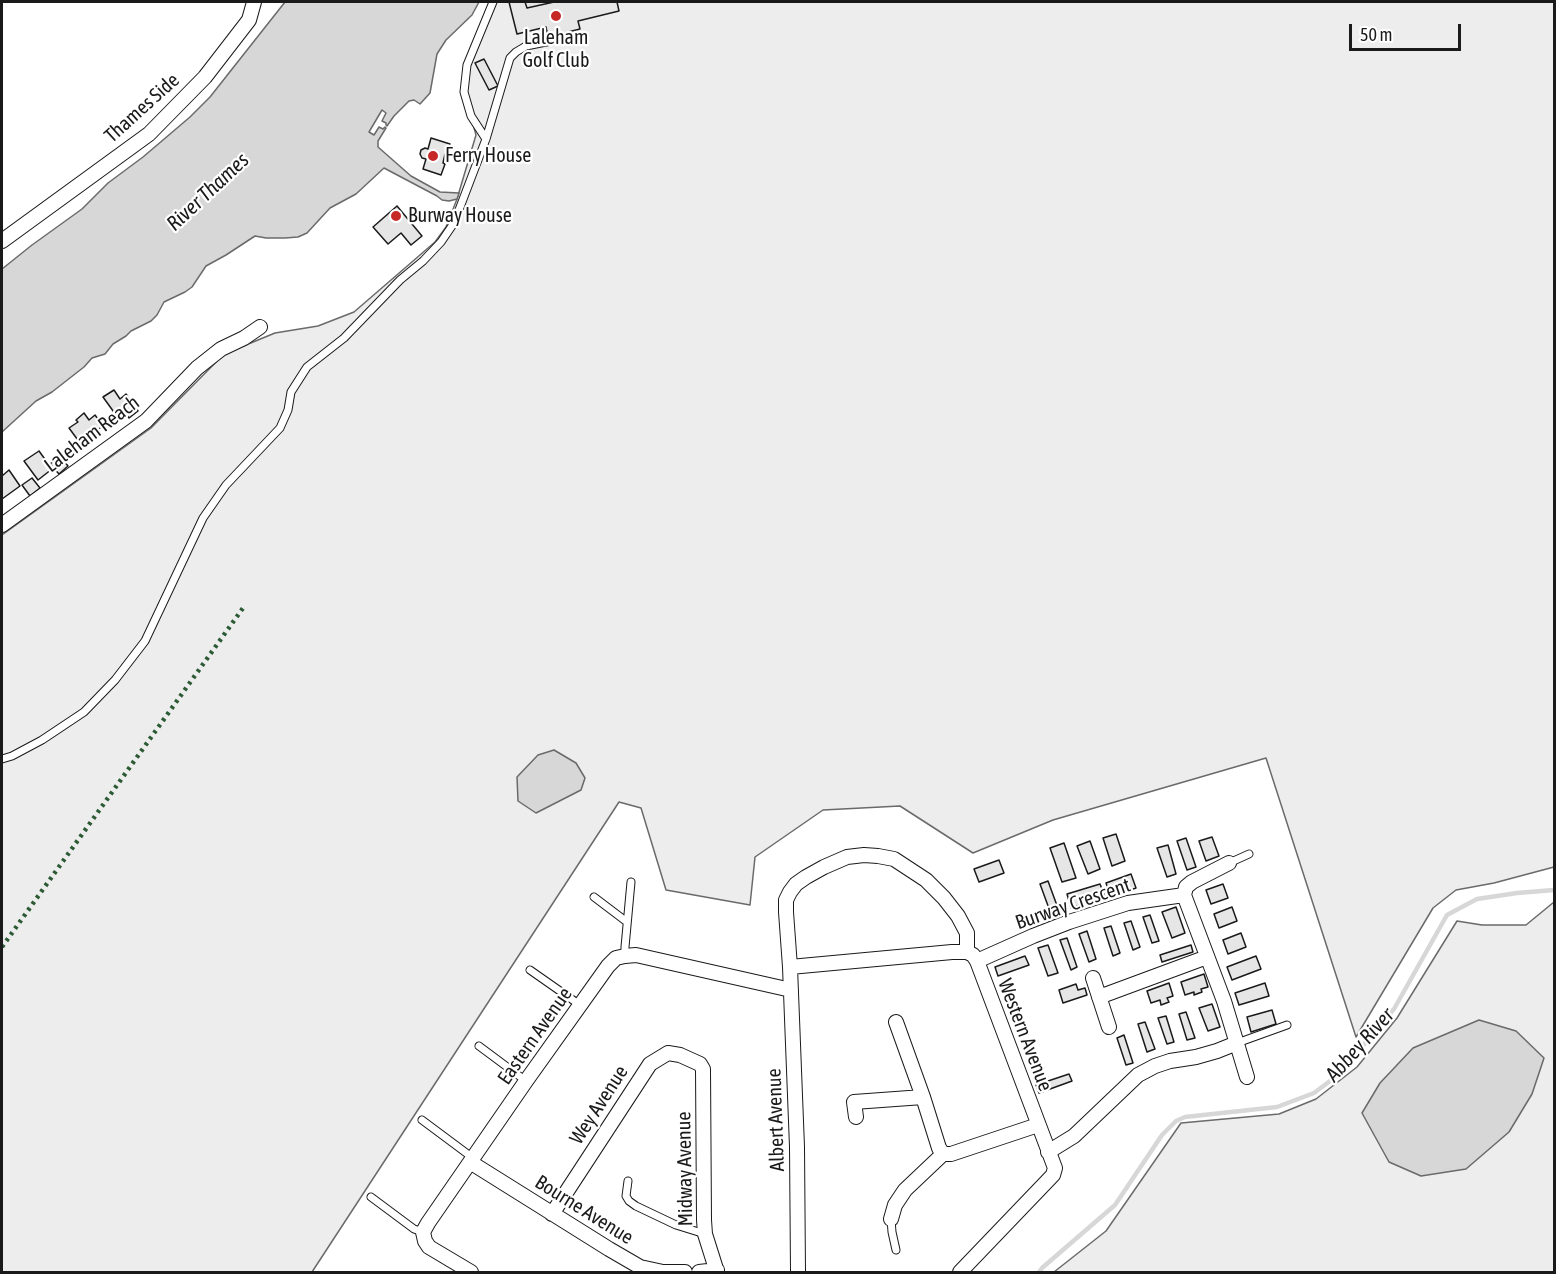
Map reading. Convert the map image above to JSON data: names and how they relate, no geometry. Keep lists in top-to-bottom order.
{
  "streets": {
    "street": [
      "Thames Side",
      "Laleham Reach",
      "Burway Crescent",
      "Western Avenue",
      "Eastern Avenue",
      "Wey Avenue",
      "Albert Avenue",
      "Midway Avenue",
      "Bourne Avenue"
    ]
  },
  "crossings": [
    ["Burway Crescent", "Western Avenue"],
    ["Western Avenue", "Albert Avenue"],
    ["Eastern Avenue", "Bourne Avenue"],
    ["Wey Avenue", "Midway Avenue"],
    ["Wey Avenue", "Bourne Avenue"]
  ],
  "water": ["River Thames", "Abbey River"],
  "places": ["Laleham Golf Club", "Ferry House", "Burway House"],
  "scale_bar": "50 m"
}
